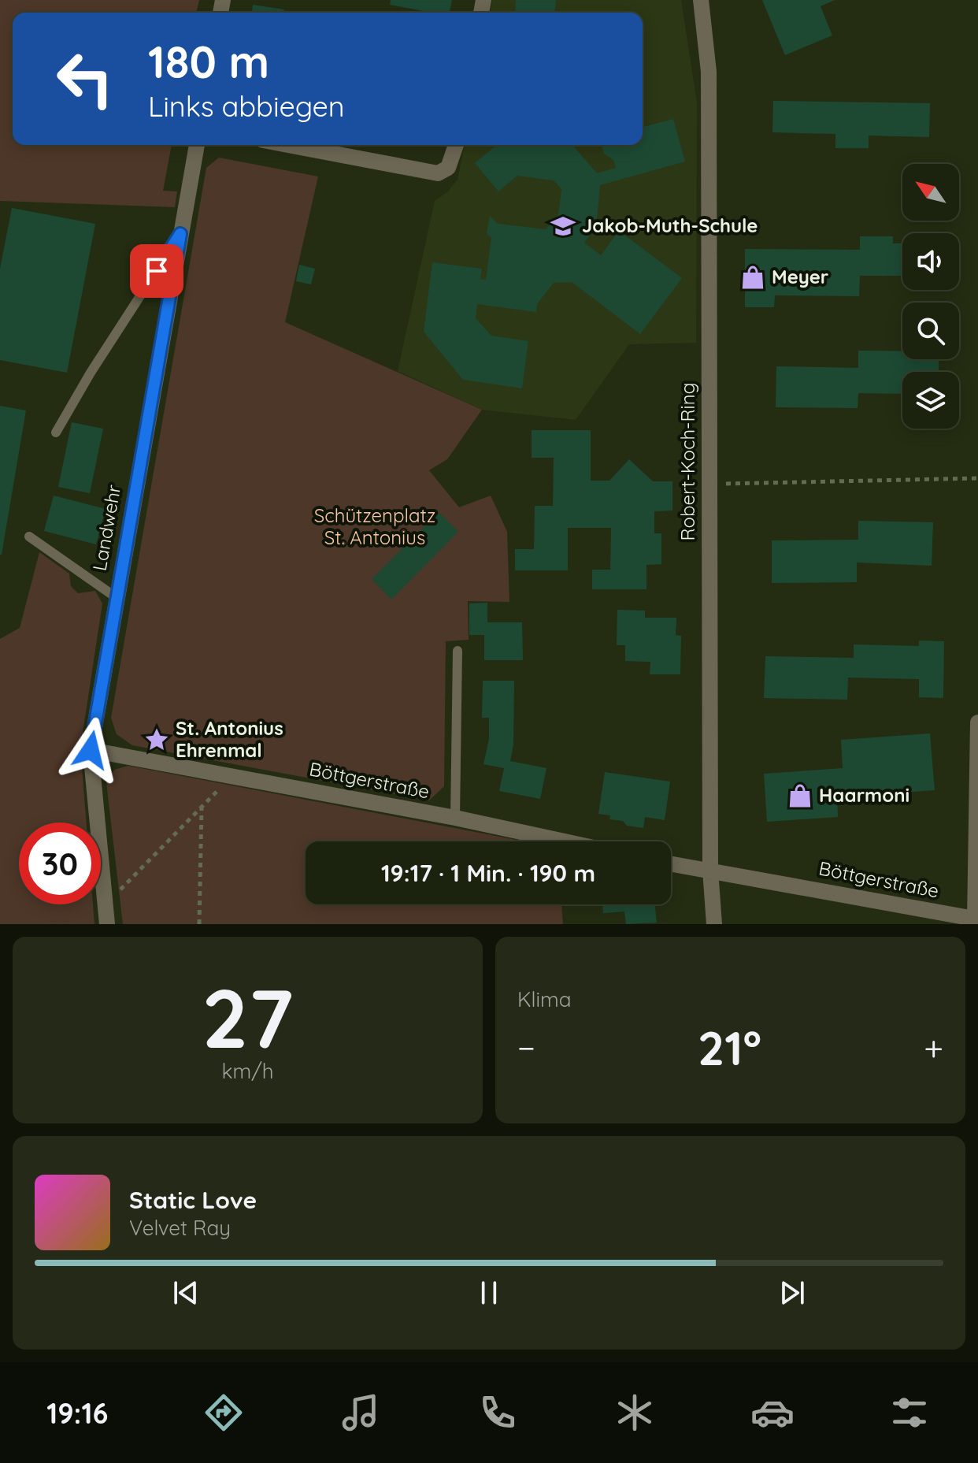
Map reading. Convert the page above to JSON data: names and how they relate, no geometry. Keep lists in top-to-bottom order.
{
  "streets": {
    "street": ["Robert-Koch-Ring", "Landwehr", "Böttgerstraße"]
  },
  "crossings": [
    ["Robert-Koch-Ring", "Böttgerstraße"],
    ["Landwehr", "Böttgerstraße"]
  ],
  "parks": ["Schützenplatz St. Antonius"],
  "places": {
    "school or university": ["Jakob-Muth-Schule"],
    "shop": ["Meyer", "Haarmoni"],
    "place": ["St. Antonius Ehrenmal"]
  },
  "north": "top left",
  "page": {
    "turn": ["180 m", "Links abbiegen"],
    "limit": "30",
    "trip": "19:17 · 1 Min. · 190 m",
    "tile": [
      ["27", "km/h"],
      "Klima"
    ],
    "heat": ["−", "21°", "+"],
    "song": ["Static Love", "Velvet Ray"],
    "tabs": "19:16"
  }
}
